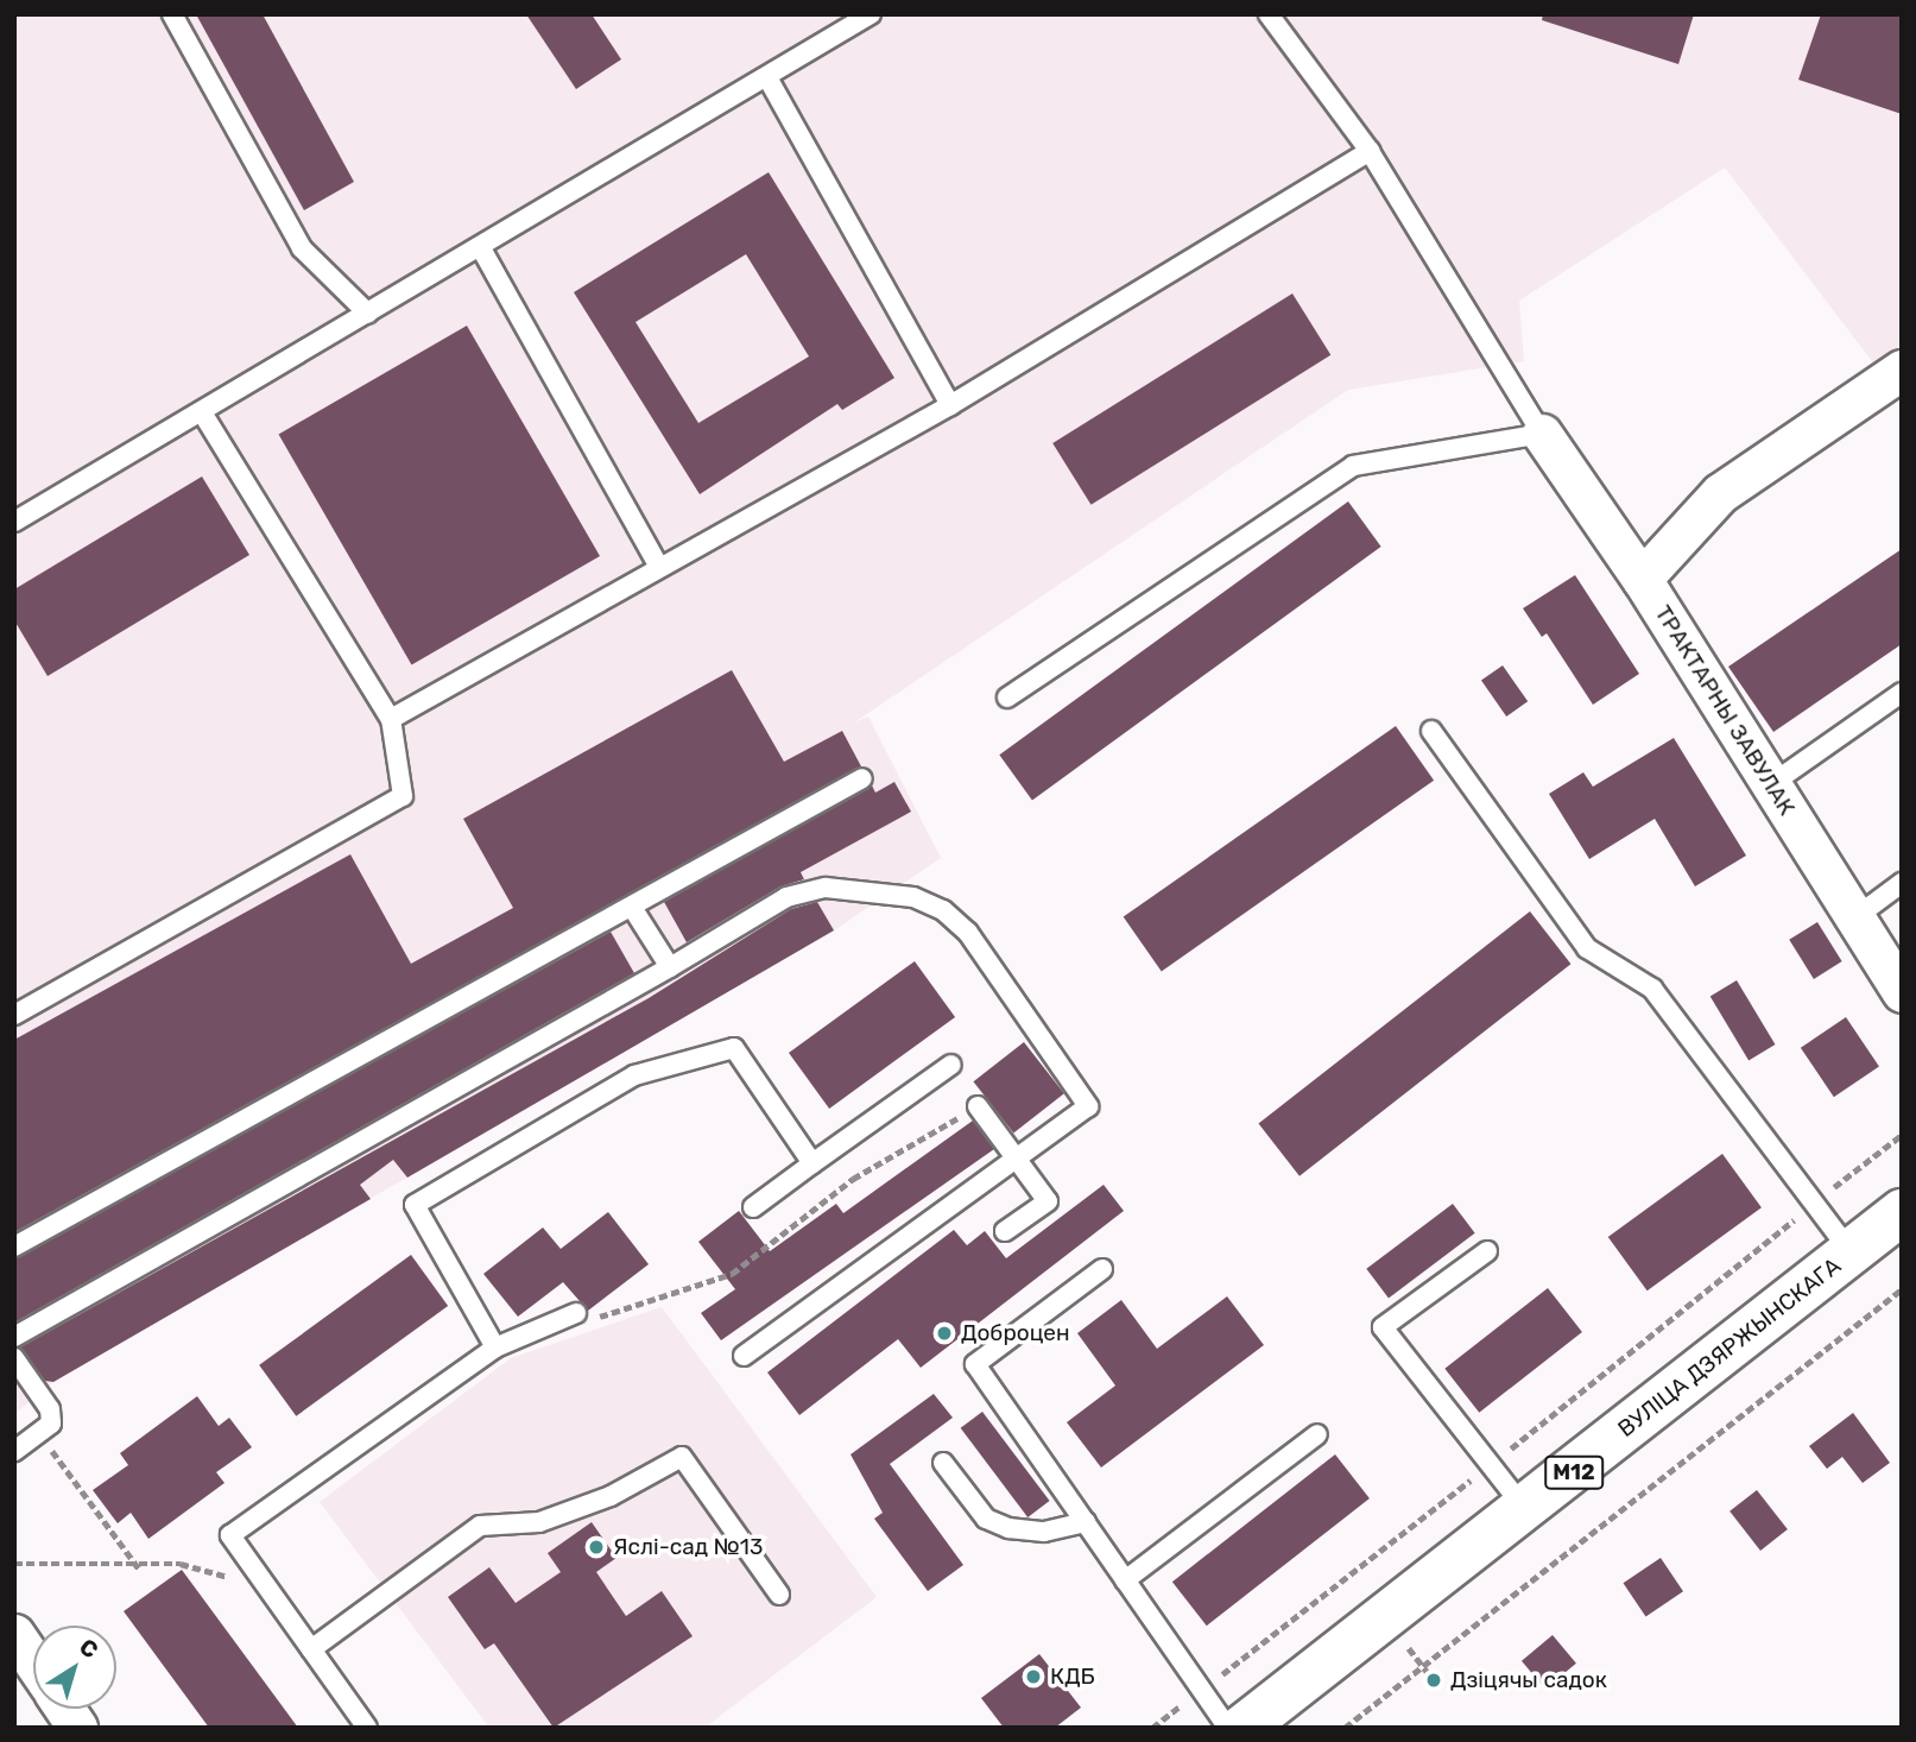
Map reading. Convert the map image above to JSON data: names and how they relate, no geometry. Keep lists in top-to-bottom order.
{
  "streets": {
    "main road": ["ВУЛІЦА ДЗЯРЖЫНСКАГА", "М12"],
    "street": ["ТРАКТАРНЫ ЗАВУЛАК"]
  },
  "places": [
    "Доброцен",
    "Яслі-сад №13",
    "КДБ",
    "Дзіцячы садок"
  ],
  "north": "top right"
}
